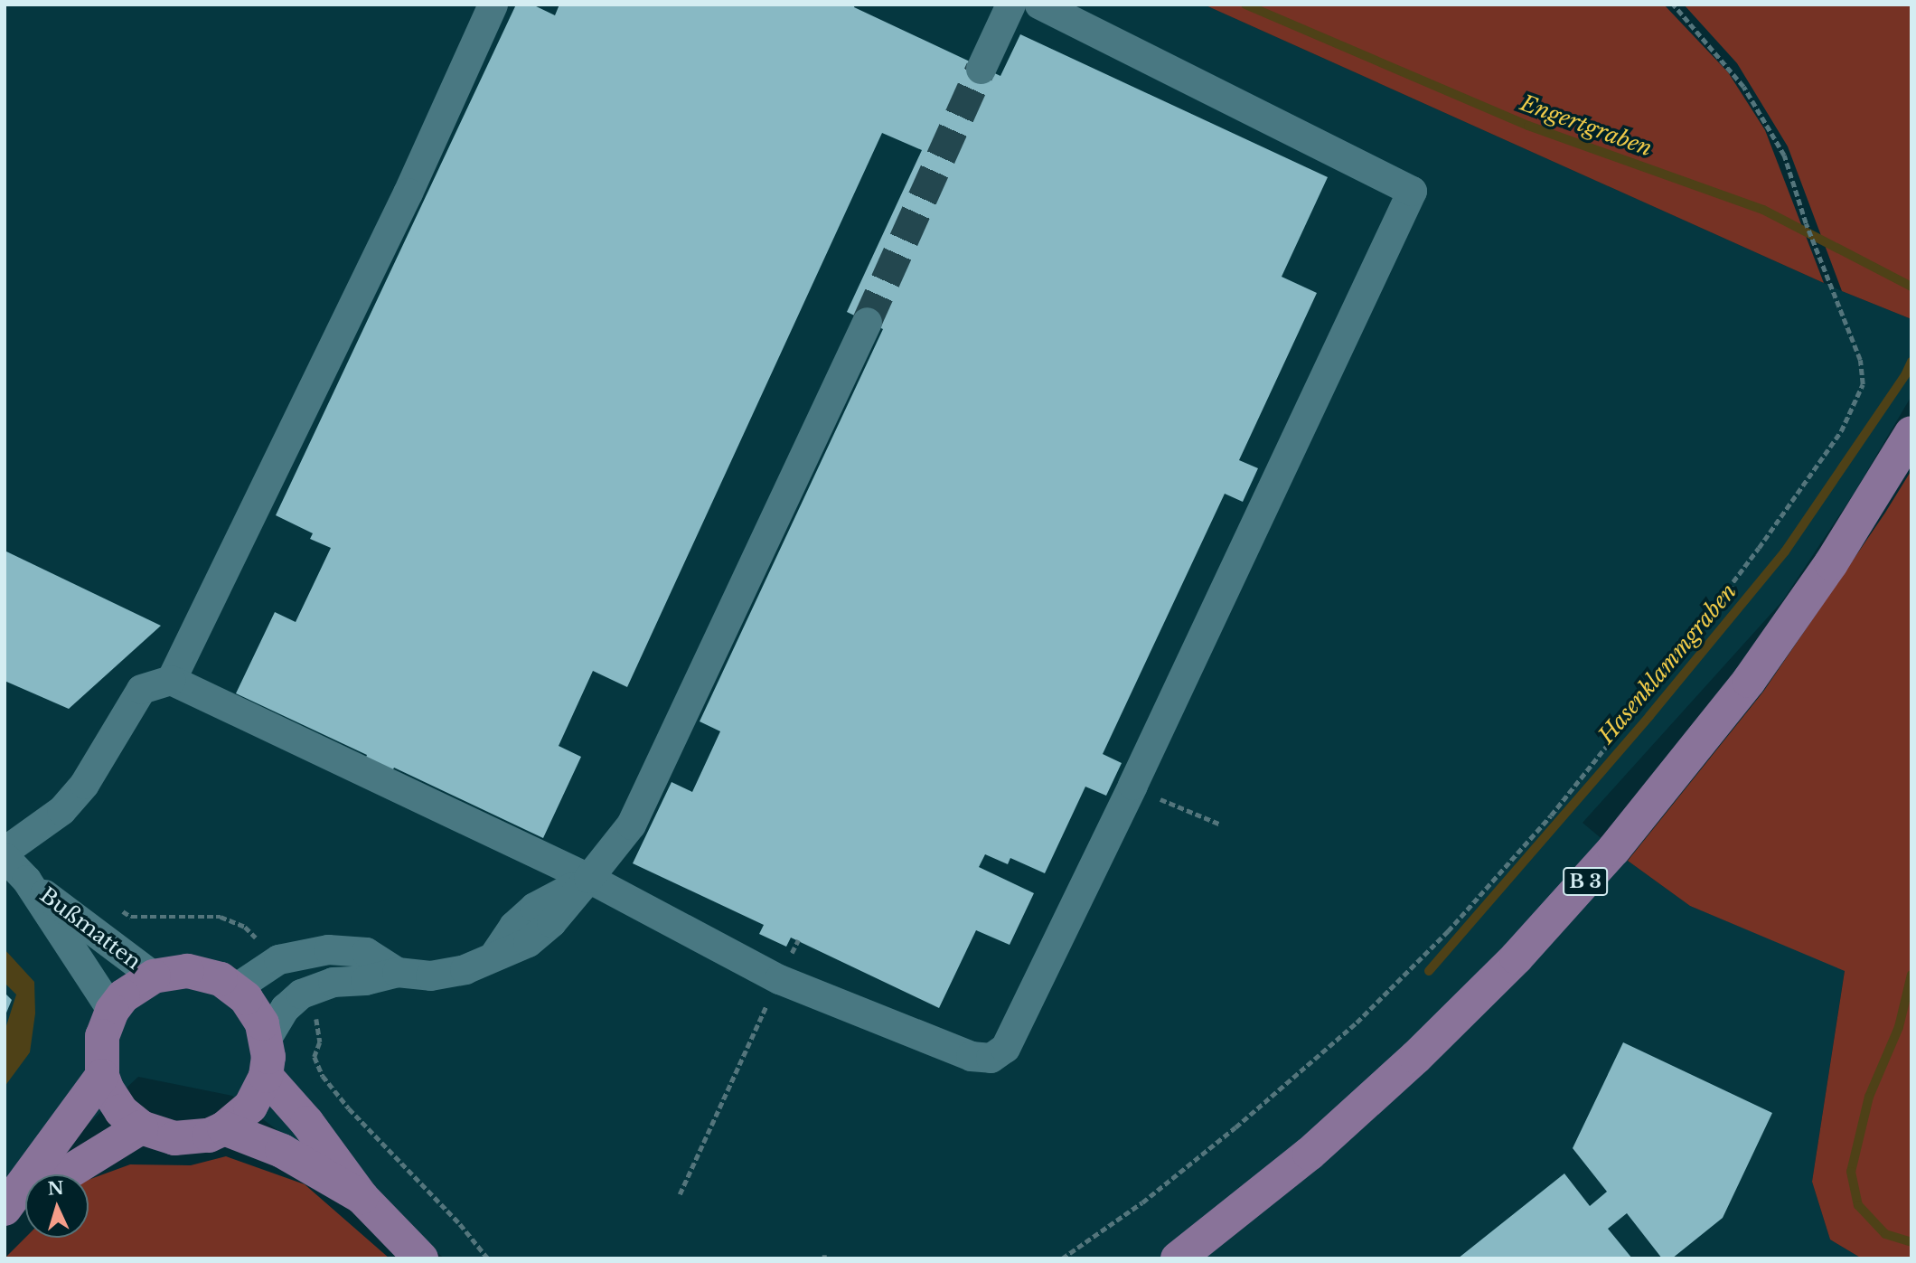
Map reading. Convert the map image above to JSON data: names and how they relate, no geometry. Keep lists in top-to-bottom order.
{
  "streets": {
    "main road": ["B 3"],
    "street": ["Bußmatten"]
  },
  "water": ["Engertgraben", "Hasenklammgraben"],
  "north": "top"
}
